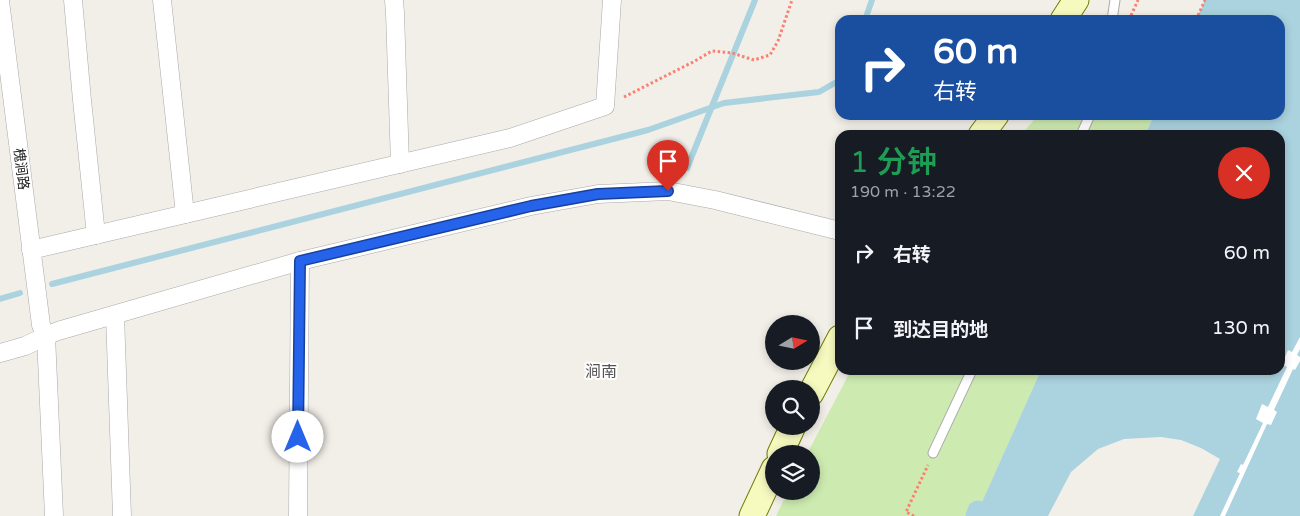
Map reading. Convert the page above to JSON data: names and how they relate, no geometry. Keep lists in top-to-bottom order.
{
  "streets": {
    "street": ["槐涧路"]
  },
  "districts": ["涧南"],
  "north": "right",
  "page": {
    "turn": ["60 m", "右转"],
    "heading": ["1 分钟", "190 m · 13:22"],
    "list": [
      {
        "name": "右转",
        "value": "60 m"
      },
      {
        "name": "到达目的地",
        "value": "130 m"
      }
    ]
  }
}
